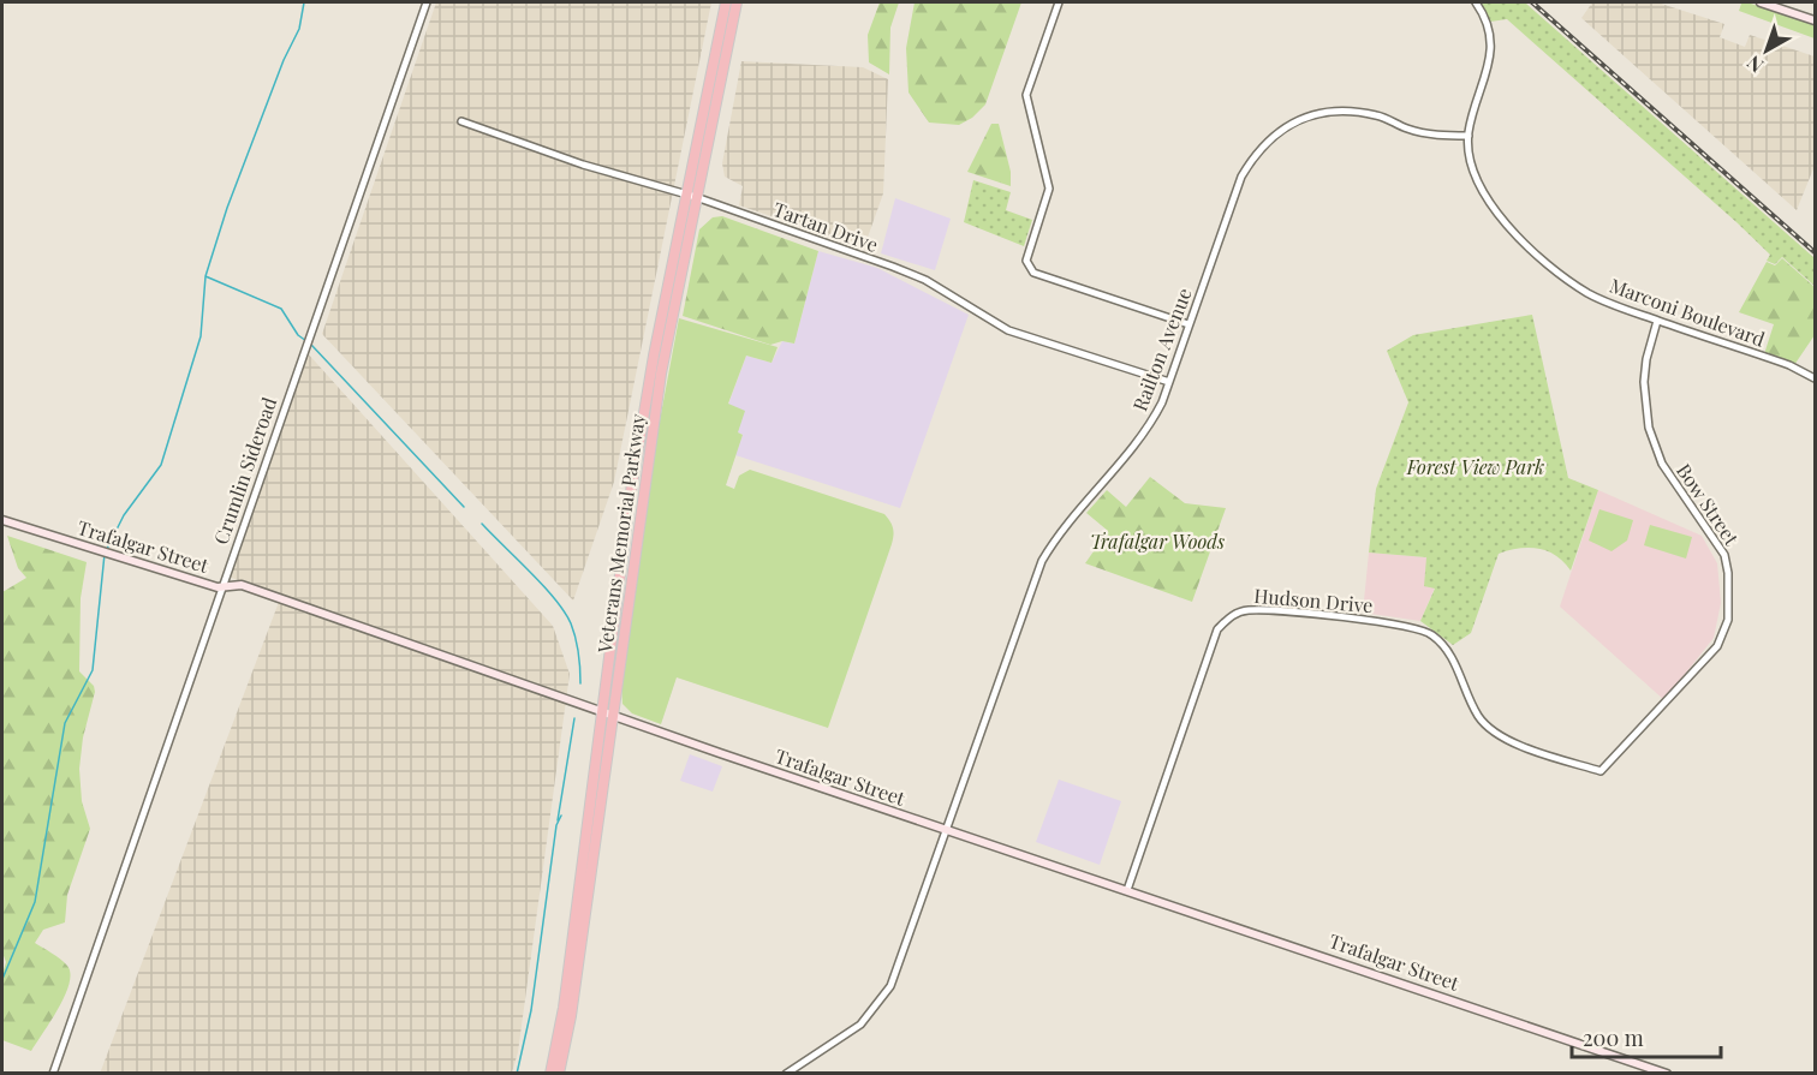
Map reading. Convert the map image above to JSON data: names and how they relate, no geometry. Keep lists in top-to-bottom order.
{
  "streets": {
    "highway": ["Veterans Memorial Parkway"],
    "main road": ["Trafalgar Street"],
    "street": [
      "Tartan Drive",
      "Marconi Boulevard",
      "Railton Avenue",
      "Crumlin Sideroad",
      "Bow Street",
      "Hudson Drive"
    ]
  },
  "crossings": [
    ["Tartan Drive", "Railton Avenue"],
    ["Tartan Drive", "Veterans Memorial Parkway"],
    ["Marconi Boulevard", "Railton Avenue"],
    ["Marconi Boulevard", "Bow Street"],
    ["Railton Avenue", "Trafalgar Street"],
    ["Crumlin Sideroad", "Trafalgar Street"],
    ["Bow Street", "Hudson Drive"],
    ["Veterans Memorial Parkway", "Trafalgar Street"],
    ["Trafalgar Street", "Hudson Drive"]
  ],
  "parks": ["Forest View Park", "Trafalgar Woods"],
  "scale_bar": "200 m",
  "north": "bottom left"
}
